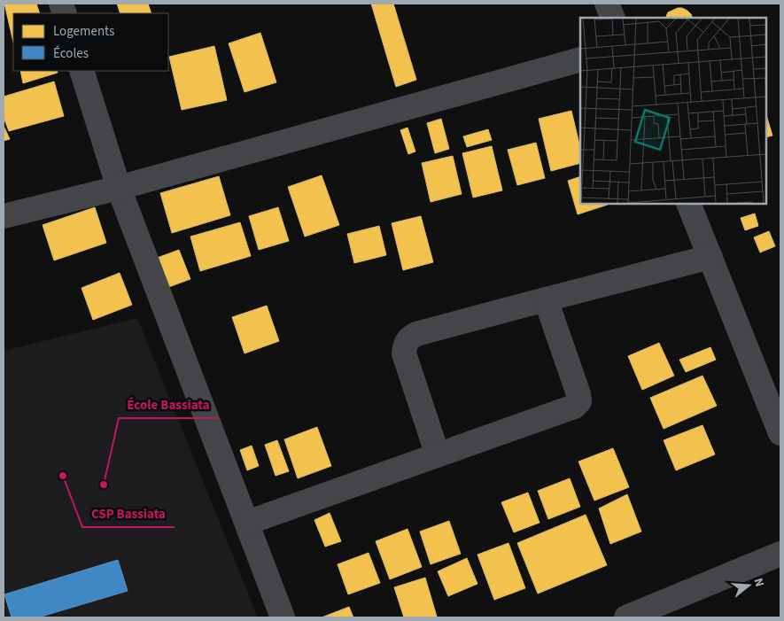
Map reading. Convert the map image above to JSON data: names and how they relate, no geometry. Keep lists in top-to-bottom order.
{
  "places": ["CSP Bassiata", "École Bassiata"],
  "legend": ["Logements", "Écoles"],
  "north": "right"
}
